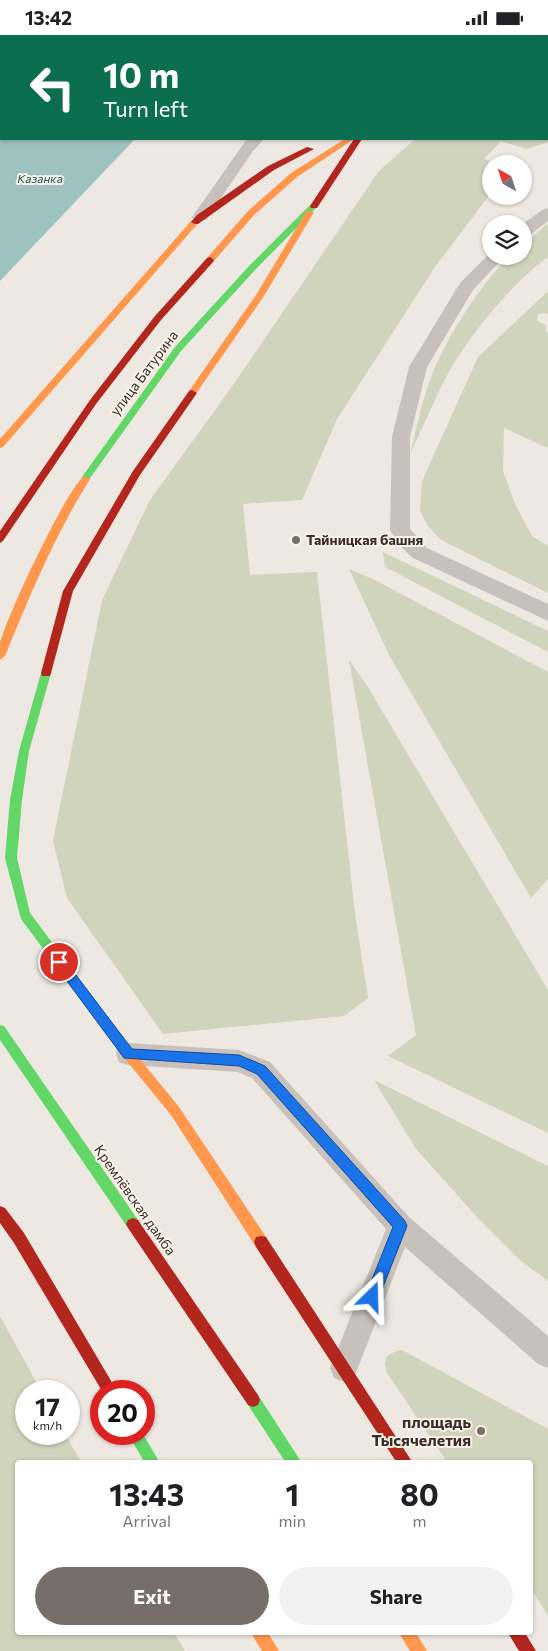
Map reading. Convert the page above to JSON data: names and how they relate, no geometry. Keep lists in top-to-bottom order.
{
  "streets": {
    "main road": ["улица Батурина", "Кремлёвская дамба"]
  },
  "water": ["Казанка"],
  "places": ["Тайницкая башня", "площадь Тысячелетия"],
  "north": "top left",
  "page": {
    "status": "13:42",
    "turn": ["10 m", "Turn left"],
    "speed": "17 km/h",
    "limit": "20",
    "eta": [
      "13:43",
      "Arrival",
      "1",
      "min",
      "80",
      "m"
    ],
    "buttons": ["Exit", "Share"]
  }
}
